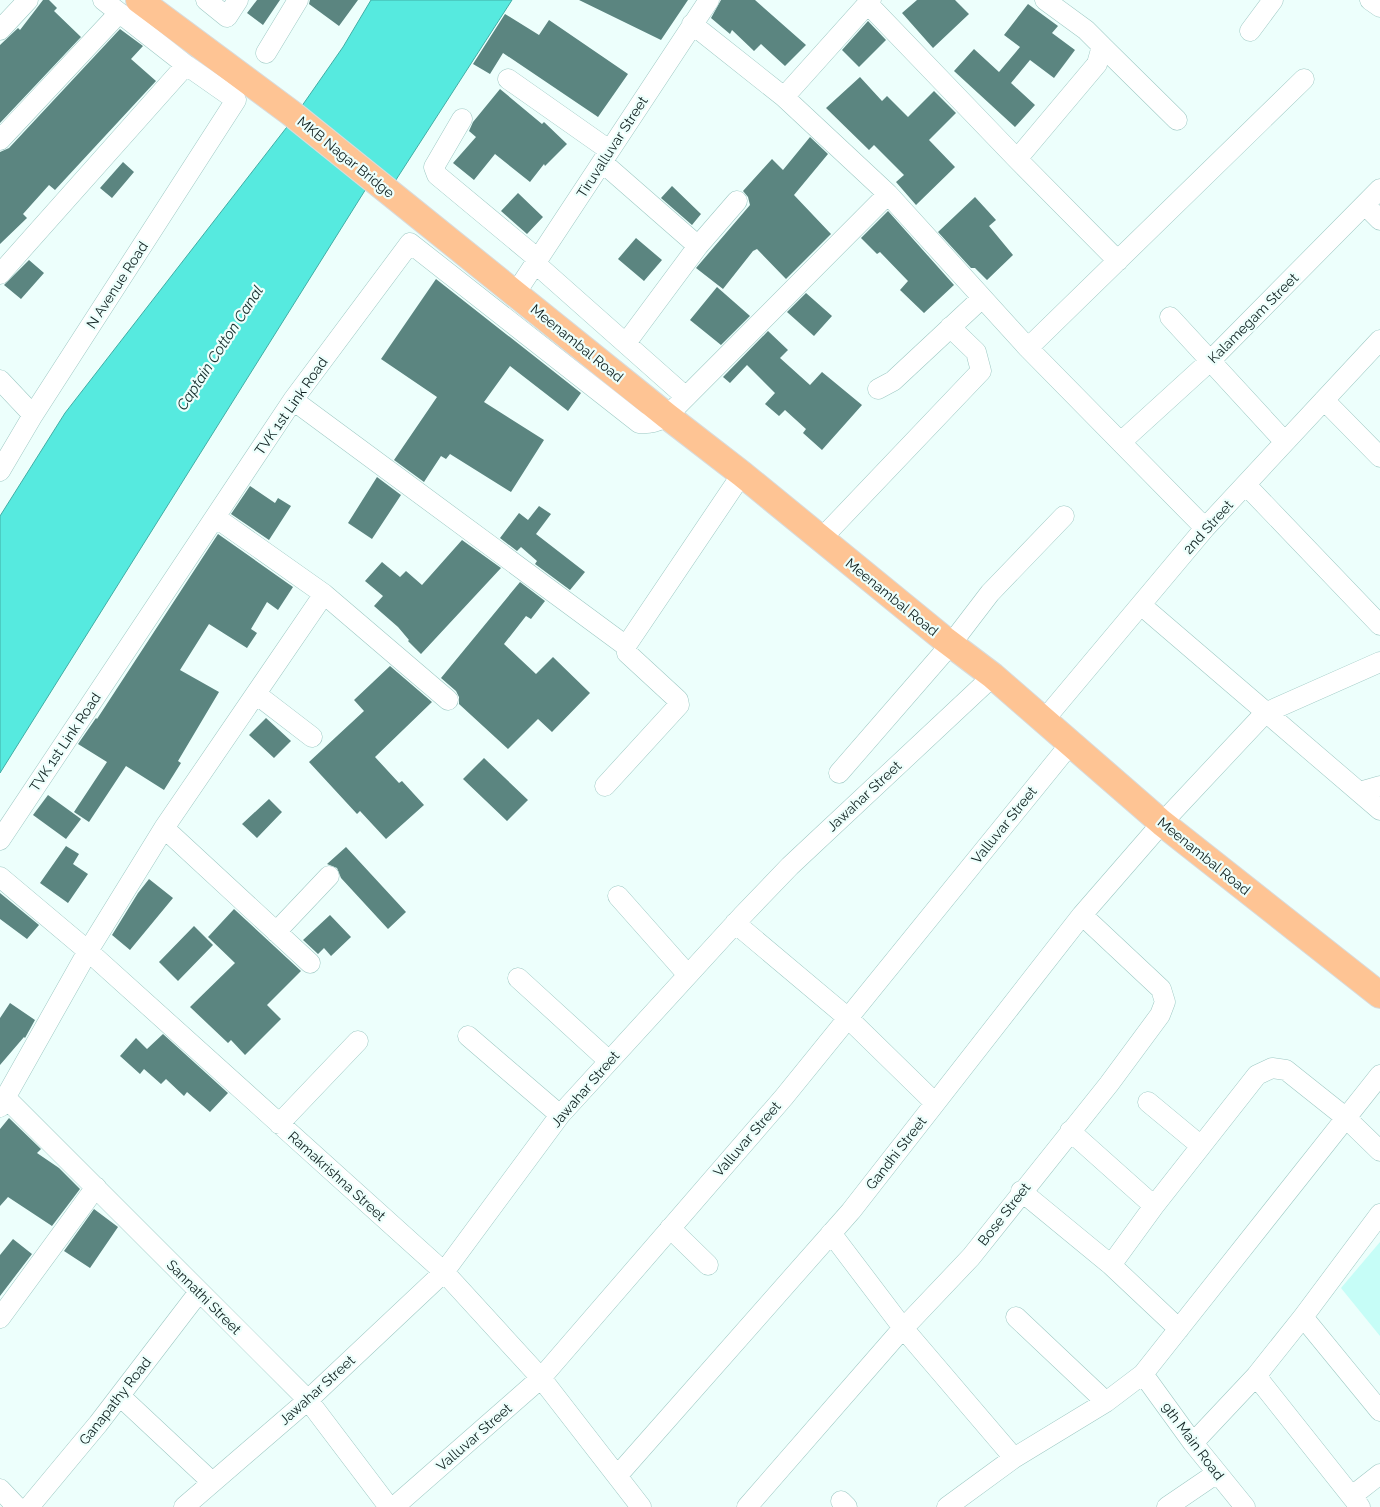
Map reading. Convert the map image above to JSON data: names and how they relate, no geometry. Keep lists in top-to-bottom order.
{
  "streets": {
    "main road": ["MKB Nagar Bridge", "Meenambal Road"],
    "street": [
      "Tiruvalluvar Street",
      "N Avenue Road",
      "Kalamegam Street",
      "TVK 1st Link Road",
      "2nd Street",
      "Jawahar Street",
      "Valluvar Street",
      "Gandhi Street",
      "Ramakrishna Street",
      "Bose Street",
      "Sannathi Street",
      "Ganapathy Road",
      "9th Main Road"
    ]
  },
  "crossings": [
    ["Tiruvalluvar Street", "Meenambal Road"],
    ["MKB Nagar Bridge", "Meenambal Road"],
    ["Meenambal Road", "TVK 1st Link Road"],
    ["Meenambal Road", "2nd Street"],
    ["Meenambal Road", "Jawahar Street"],
    ["Meenambal Road", "Valluvar Street"],
    ["Meenambal Road", "Gandhi Street"],
    ["Jawahar Street", "Ramakrishna Street"],
    ["Jawahar Street", "Sannathi Street"],
    ["Valluvar Street", "Ramakrishna Street"],
    ["Gandhi Street", "Ramakrishna Street"],
    ["Gandhi Street", "Bose Street"],
    ["Sannathi Street", "Ganapathy Road"]
  ],
  "water": ["Captain Cotton Canal"]
}
